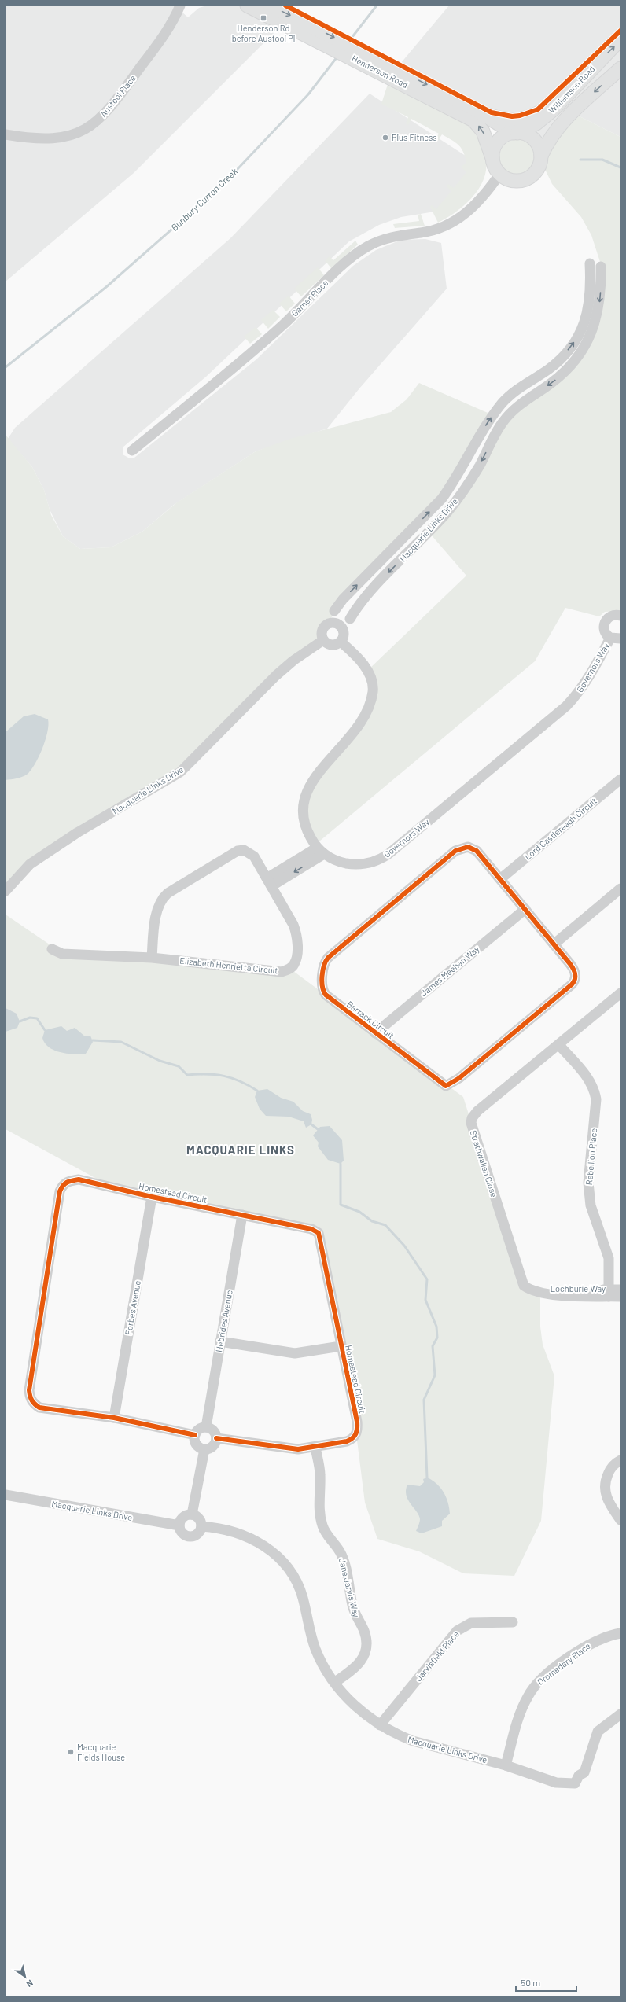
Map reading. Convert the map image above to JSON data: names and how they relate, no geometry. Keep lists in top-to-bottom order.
{
  "streets": {
    "main road": ["Henderson Road", "Williamson Road"],
    "street": [
      "Austool Place",
      "Garner Place",
      "Macquarie Links Drive",
      "Governors Way",
      "Lord Castlereagh Circuit",
      "Elizabeth Henrietta Circuit",
      "James Meehan Way",
      "Barrack Circuit",
      "Rebellion Place",
      "Strathwallen Close",
      "Homestead Circuit",
      "Lochburie Way",
      "Forbes Avenue",
      "Hebrides Avenue",
      "Jane Jarvis Way",
      "Jarvisfield Place",
      "Dromedary Place"
    ]
  },
  "crossings": [
    ["Henderson Road", "Williamson Road"],
    ["Henderson Road", "Garner Place"],
    ["Williamson Road", "Garner Place"],
    ["Macquarie Links Drive", "Jane Jarvis Way"],
    ["Macquarie Links Drive", "Jarvisfield Place"],
    ["Macquarie Links Drive", "Dromedary Place"],
    ["Lord Castlereagh Circuit", "Barrack Circuit"],
    ["James Meehan Way", "Barrack Circuit"],
    ["Rebellion Place", "Strathwallen Close"],
    ["Rebellion Place", "Lochburie Way"],
    ["Strathwallen Close", "Lochburie Way"],
    ["Homestead Circuit", "Forbes Avenue"],
    ["Homestead Circuit", "Hebrides Avenue"],
    ["Homestead Circuit", "Jane Jarvis Way"]
  ],
  "districts": ["MACQUARIE LINKS"],
  "water": ["Bunbury Curran Creek"],
  "places": {
    "transit": ["Henderson Rd before Austool Pl"],
    "other": ["Plus Fitness", "Macquarie Fields House"]
  },
  "scale_bar": "50 m",
  "north": "bottom right"
}
